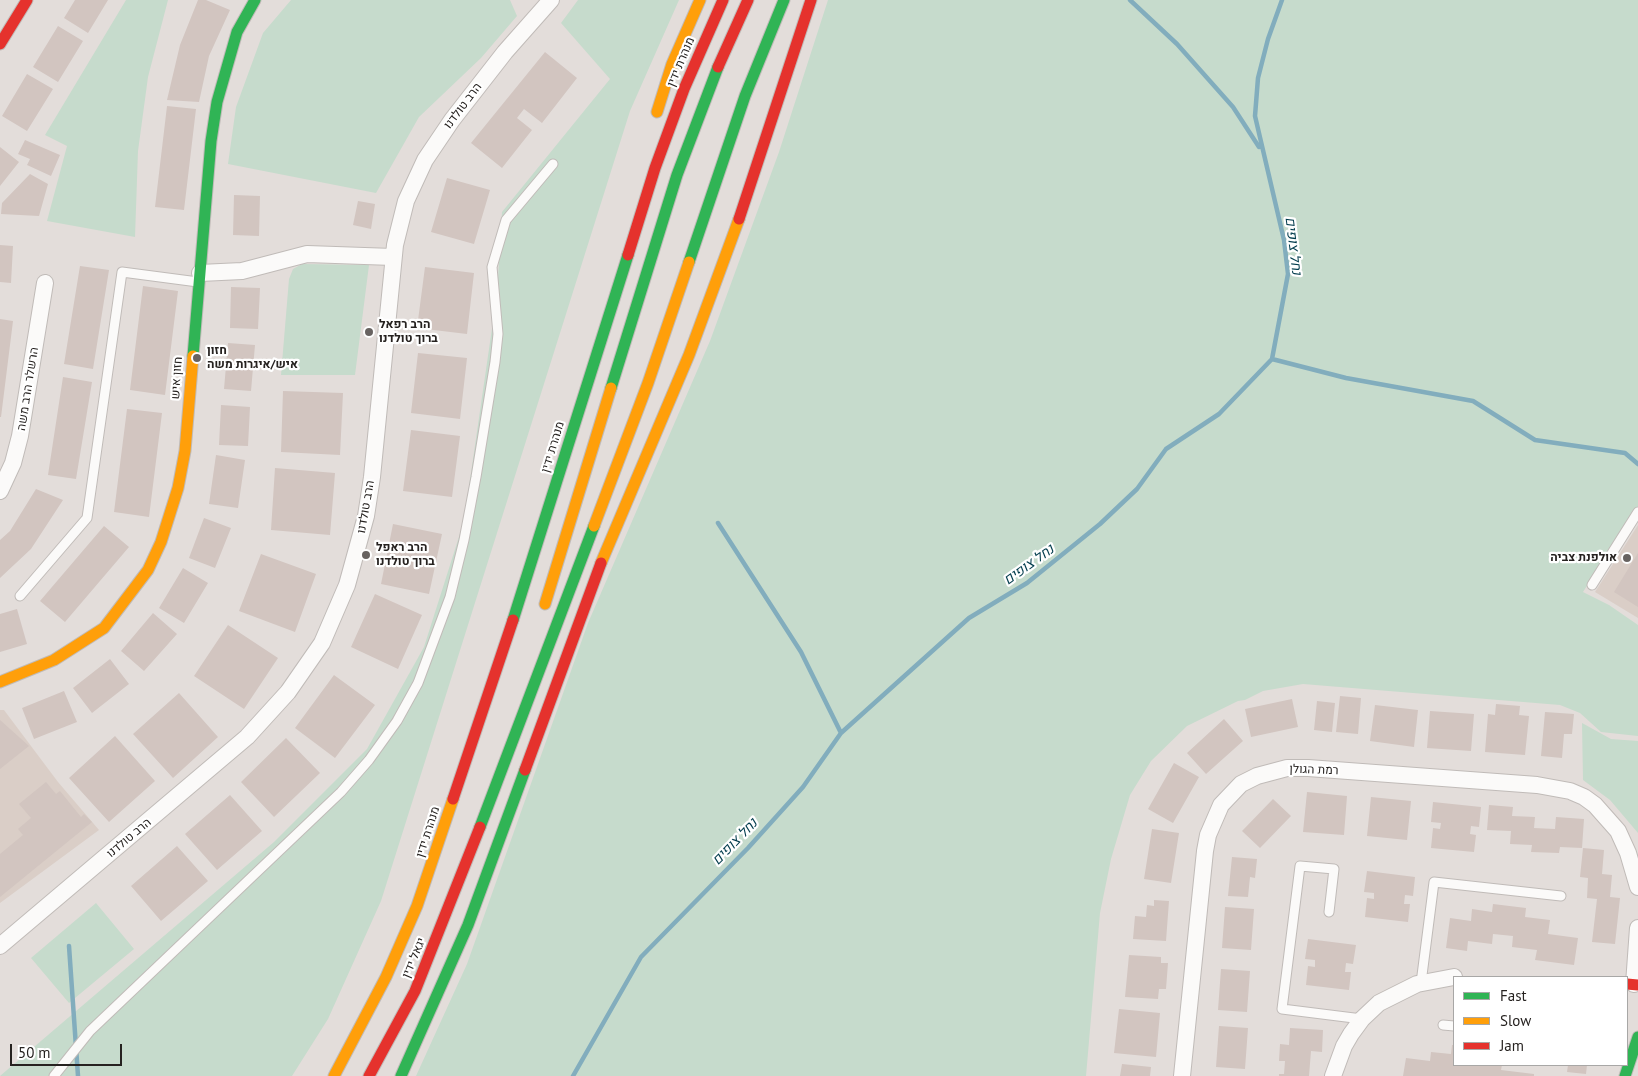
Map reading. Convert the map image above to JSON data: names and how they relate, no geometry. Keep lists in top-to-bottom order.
{
  "streets": {
    "main road": ["מנהרת ידין", "חזון איש", "יגאל ידין"],
    "street": ["הרב טולדנו", "הרשלר הרב משה", "רמת הגולן"]
  },
  "crossings": [
    ["מנהרת ידין", "יגאל ידין"]
  ],
  "water": ["נחל צופים"],
  "places": [
    "הרב רפאל ברוך טולדנו",
    "חזון איש/איגרות משה",
    "הרב ראפל ברוך טולדנו",
    "אולפנת צביה"
  ],
  "legend": ["Fast", "Slow", "Jam"],
  "scale_bar": "50 m"
}
